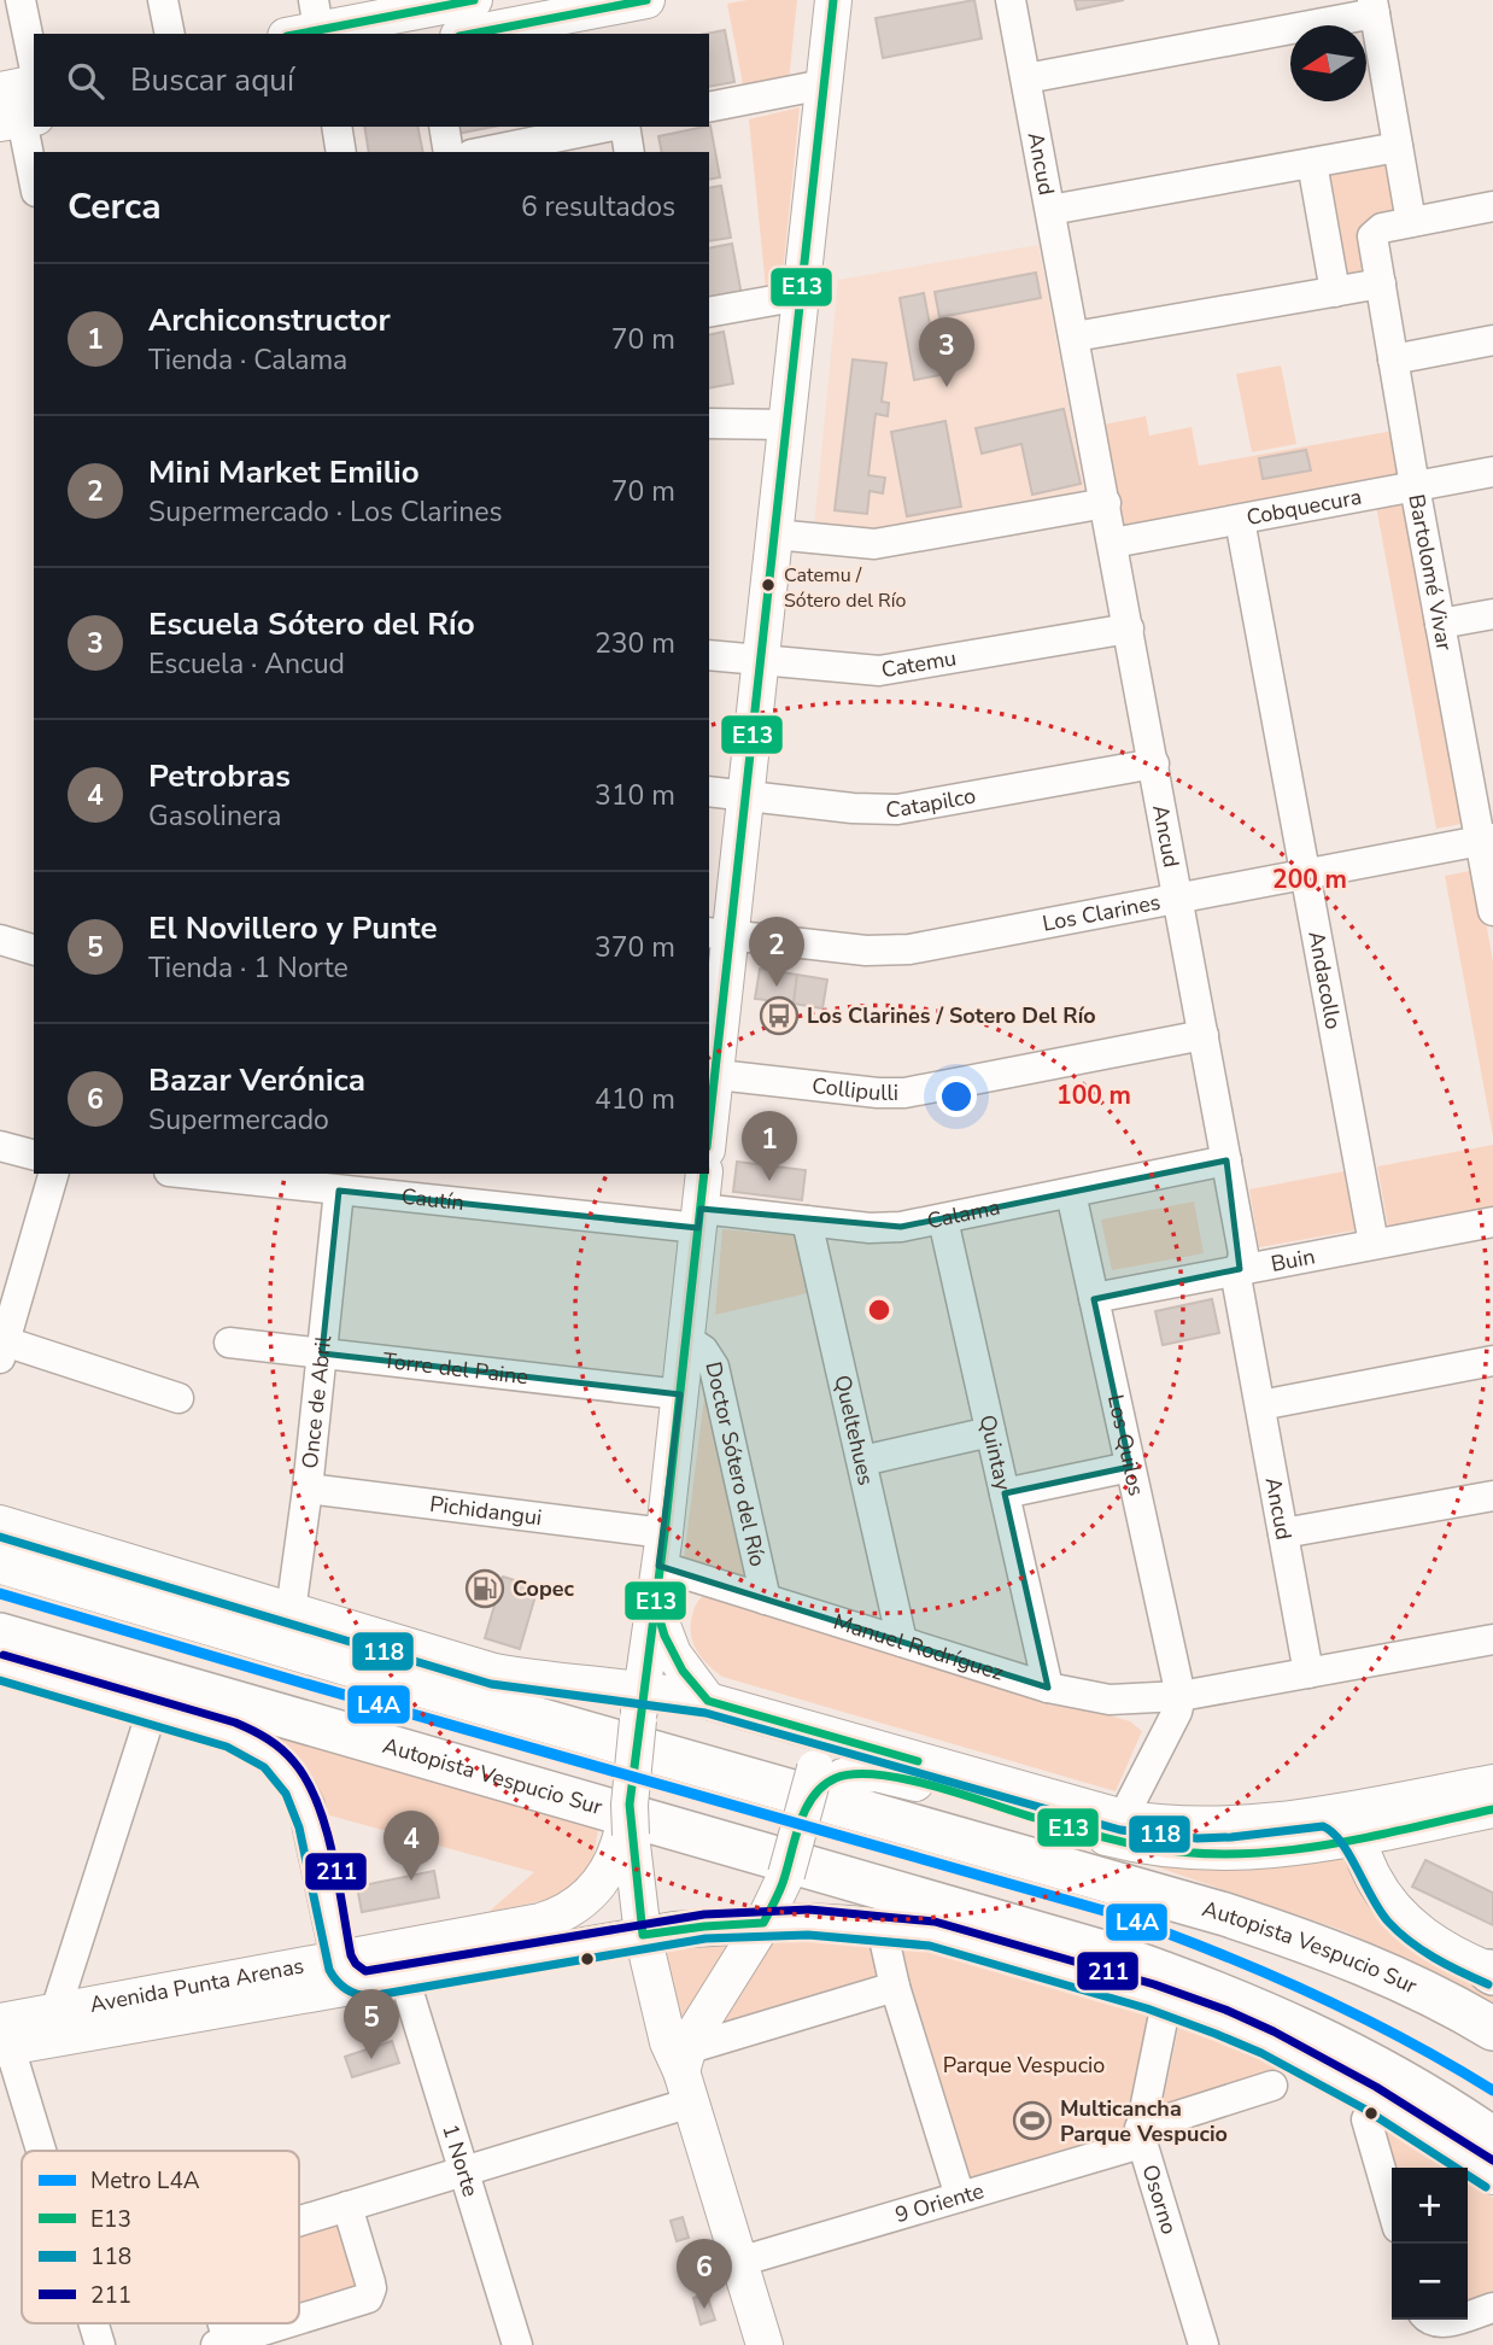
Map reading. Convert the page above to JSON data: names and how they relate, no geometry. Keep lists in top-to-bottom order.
{
  "streets": {
    "highway": ["Autopista Vespucio Sur"],
    "main road": ["Doctor Sótero del Río", "Avenida Punta Arenas"],
    "street": [
      "Ancud",
      "Cobquecura",
      "Bartolomé Vivar",
      "Catemu",
      "Catapilco",
      "Los Clarines",
      "Andacollo",
      "Collipulli",
      "Cautín",
      "Calama",
      "Buin",
      "Torre del Paine",
      "Once de Abril",
      "Queltehues",
      "Los Quilos",
      "Quintay",
      "Pichidangui",
      "Manuel Rodríguez",
      "1 Norte",
      "Osorno",
      "9 Oriente"
    ]
  },
  "crossings": [
    ["Ancud", "Cobquecura"],
    ["Ancud", "Catemu"],
    ["Ancud", "Catapilco"],
    ["Ancud", "Los Clarines"],
    ["Ancud", "Collipulli"],
    ["Ancud", "Calama"],
    ["Ancud", "Buin"],
    ["Ancud", "Manuel Rodríguez"],
    ["Cobquecura", "Bartolomé Vivar"],
    ["Cobquecura", "Andacollo"],
    ["Bartolomé Vivar", "Los Clarines"],
    ["Los Clarines", "Andacollo"],
    ["Andacollo", "Buin"],
    ["Cautín", "Calama"],
    ["Cautín", "Once de Abril"],
    ["Cautín", "Doctor Sótero del Río"],
    ["Calama", "Queltehues"],
    ["Calama", "Los Quilos"],
    ["Calama", "Quintay"],
    ["Calama", "Doctor Sótero del Río"],
    ["Buin", "Los Quilos"],
    ["Torre del Paine", "Once de Abril"],
    ["Torre del Paine", "Doctor Sótero del Río"],
    ["Once de Abril", "Pichidangui"],
    ["Queltehues", "Manuel Rodríguez"],
    ["Los Quilos", "Manuel Rodríguez"],
    ["Quintay", "Manuel Rodríguez"],
    ["Doctor Sótero del Río", "Pichidangui"],
    ["Doctor Sótero del Río", "Manuel Rodríguez"],
    ["Doctor Sótero del Río", "Avenida Punta Arenas"],
    ["Doctor Sótero del Río", "9 Oriente"],
    ["Pichidangui", "Manuel Rodríguez"],
    ["Avenida Punta Arenas", "1 Norte"],
    ["Avenida Punta Arenas", "Osorno"],
    ["Osorno", "9 Oriente"]
  ],
  "parks": ["Parque Vespucio"],
  "places": {
    "other": ["Catemu / Sótero del Río"],
    "bus stop": ["Los Clarines / Sotero Del Río"],
    "fuel station": ["Copec"],
    "sports": ["Multicancha Parque Vespucio"]
  },
  "lines": [
    "transit line E13",
    "transit line 118",
    "metro line L4A",
    "transit line 211"
  ],
  "legend": [
    "Metro L4A",
    "E13",
    "118",
    "211"
  ],
  "north": "left",
  "page": {
    "search": "Buscar aquí",
    "heading": ["Cerca", "6 resultados"],
    "list": [
      {
        "mark": "1",
        "name": "Archiconstructor",
        "note": "Tienda · Calama",
        "value": "70 m"
      },
      {
        "mark": "2",
        "name": "Mini Market Emilio",
        "note": "Supermercado · Los Clarines",
        "value": "70 m"
      },
      {
        "mark": "3",
        "name": "Escuela Sótero del Río",
        "note": "Escuela · Ancud",
        "value": "230 m"
      },
      {
        "mark": "4",
        "name": "Petrobras",
        "note": "Gasolinera",
        "value": "310 m"
      },
      {
        "mark": "5",
        "name": "El Novillero y Punte",
        "note": "Tienda · 1 Norte",
        "value": "370 m"
      },
      {
        "mark": "6",
        "name": "Bazar Verónica",
        "note": "Supermercado",
        "value": "410 m"
      }
    ],
    "pins": [
      "3",
      "2",
      "1",
      "4",
      "5",
      "6"
    ],
    "map_buttons": ["+", "−"]
  },
  "rings": ["200 m", "100 m"]
}
